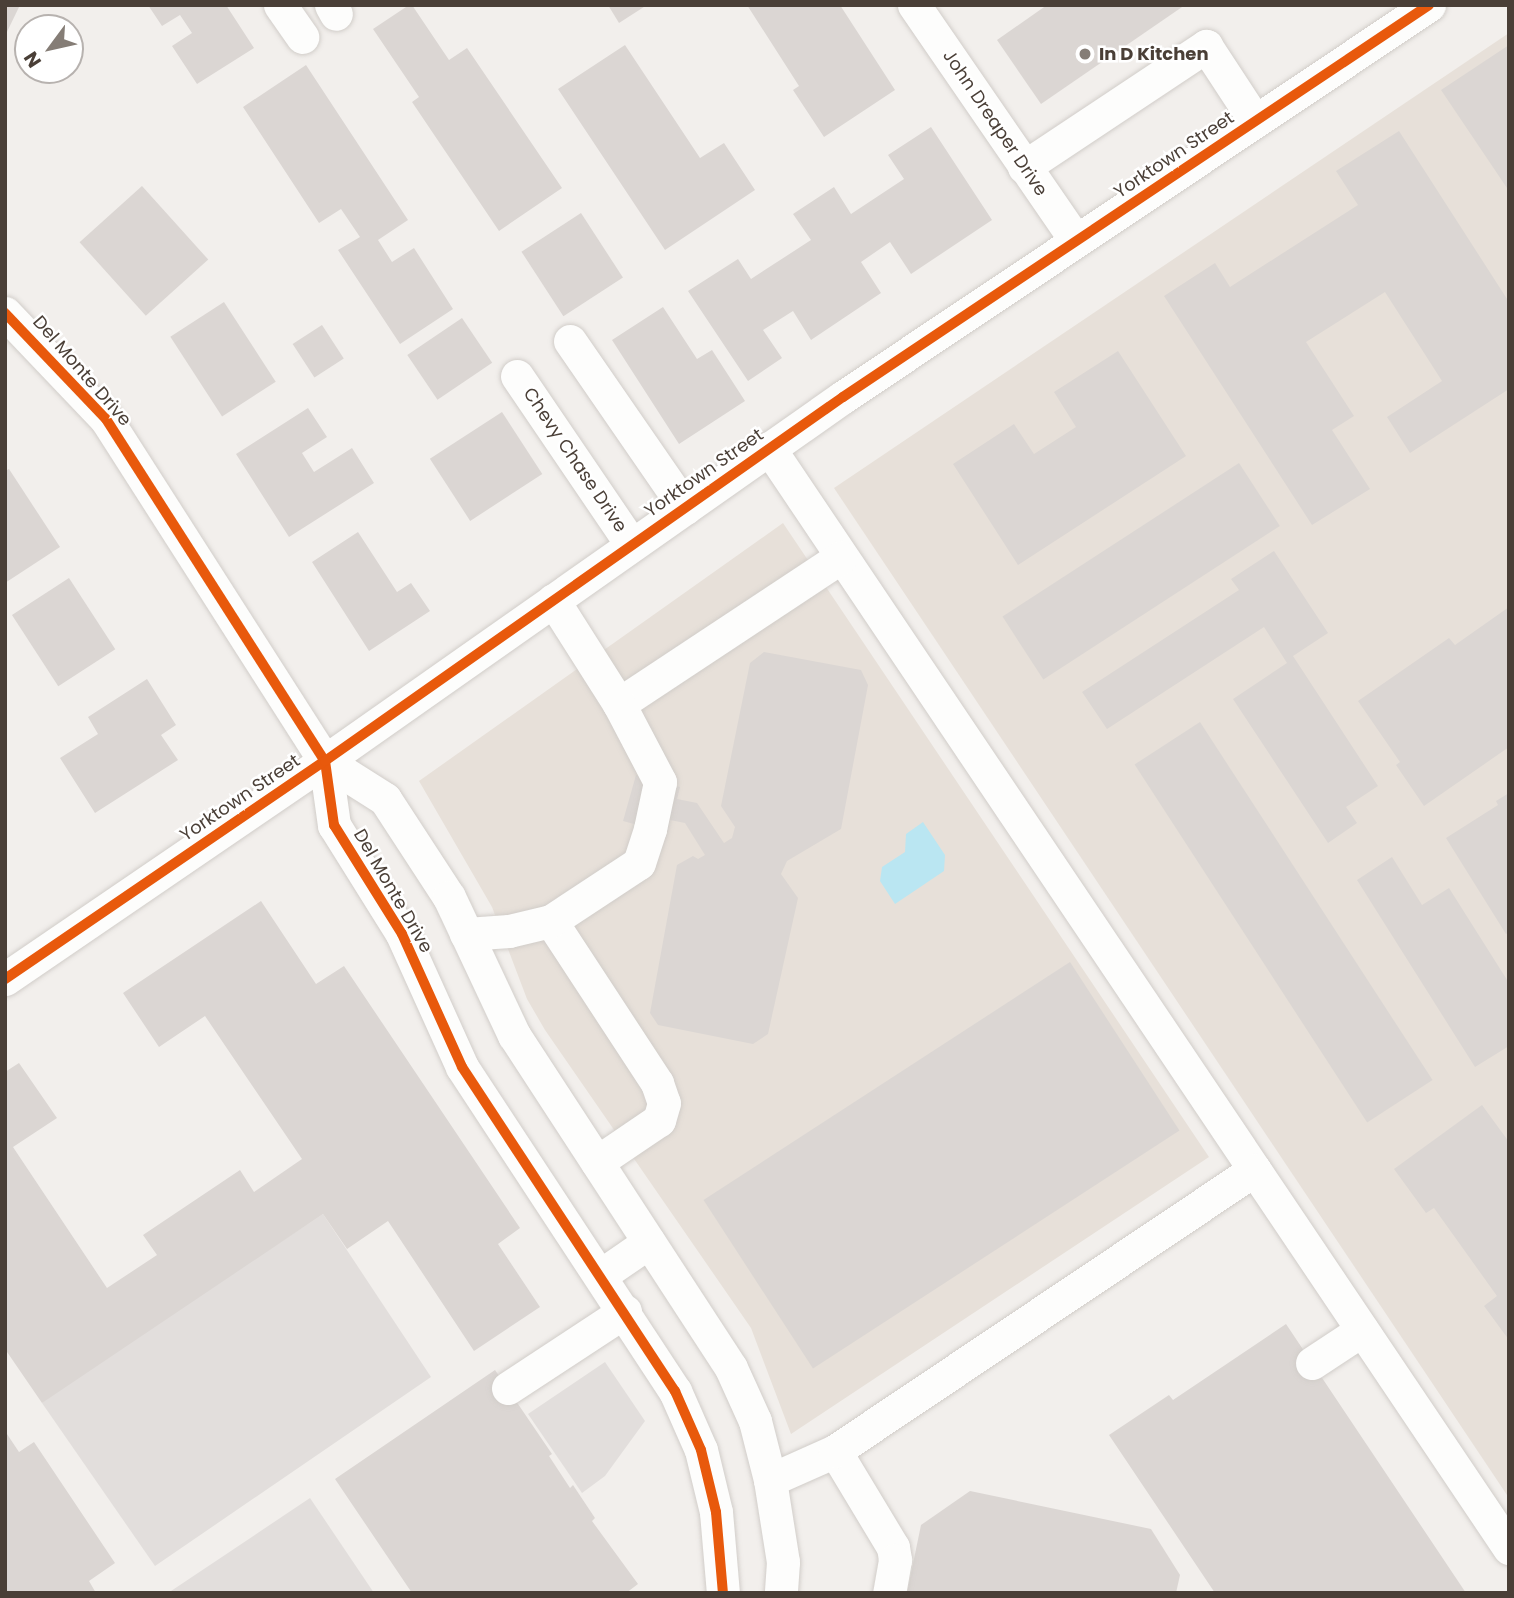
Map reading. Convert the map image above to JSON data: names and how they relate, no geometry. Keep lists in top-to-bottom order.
{
  "streets": {
    "street": [
      "John Dreaper Drive",
      "Yorktown Street",
      "Del Monte Drive",
      "Chevy Chase Drive"
    ]
  },
  "crossings": [
    ["John Dreaper Drive", "Yorktown Street"],
    ["Yorktown Street", "Del Monte Drive"],
    ["Yorktown Street", "Chevy Chase Drive"]
  ],
  "places": ["In D Kitchen"],
  "north": "bottom left"
}
